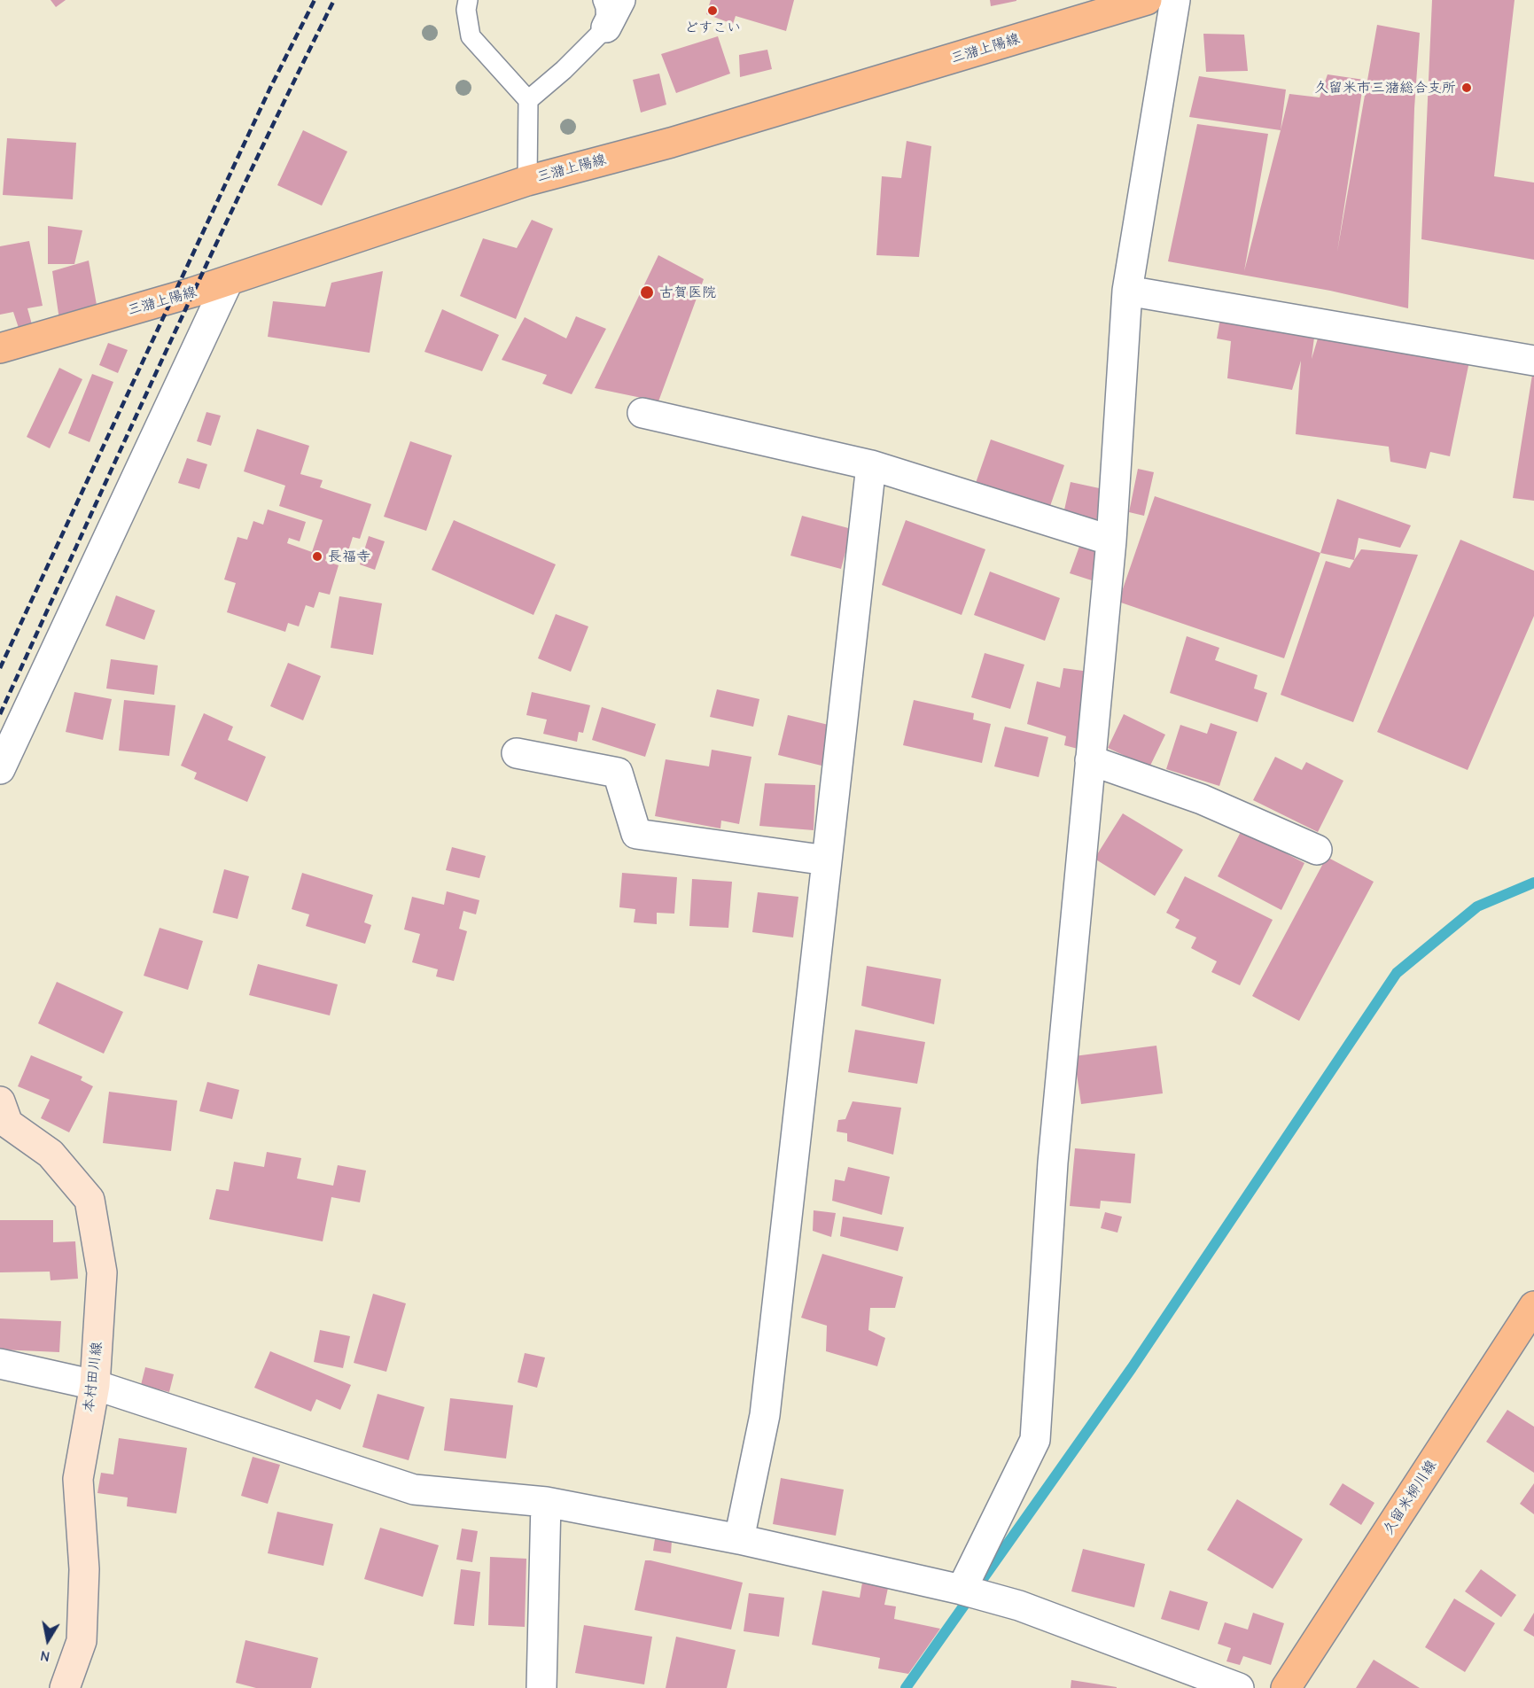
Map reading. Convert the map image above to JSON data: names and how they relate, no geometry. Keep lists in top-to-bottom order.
{
  "streets": {
    "main road": ["三潴上陽線", "本村田川線", "久留米柳川線"]
  },
  "places": [
    "どすこい",
    "久留米市三潴総合支所",
    "古賀医院",
    "長福寺"
  ],
  "north": "bottom"
}
